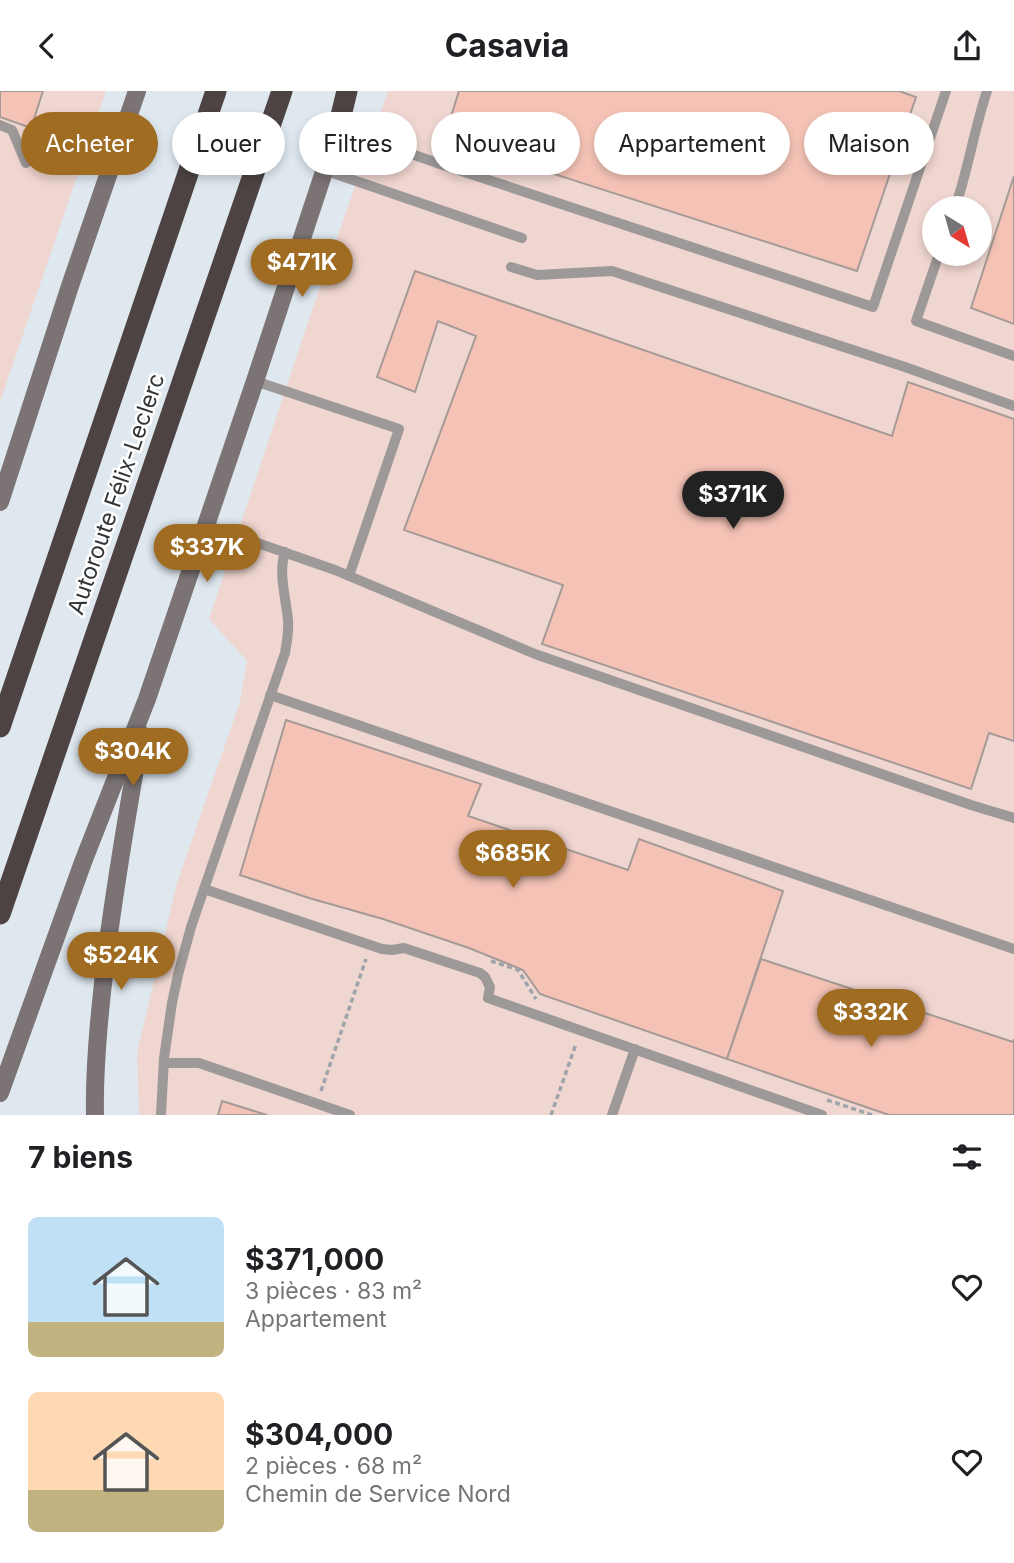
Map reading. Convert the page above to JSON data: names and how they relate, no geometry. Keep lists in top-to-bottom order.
{
  "streets": {
    "highway": ["Autoroute Félix-Leclerc"]
  },
  "north": "bottom right",
  "page": {
    "header": "Casavia",
    "chip": [
      "Acheter",
      "Louer",
      "Filtres",
      "Nouveau",
      "Appartement",
      "Maison"
    ],
    "price": [
      "$471K",
      "$371K",
      "$337K",
      "$304K",
      "$685K",
      "$524K",
      "$332K"
    ],
    "heading": "7 biens",
    "list": [
      {
        "name": "$371,000",
        "note": "3 pièces · 83 m² · Appartement"
      },
      {
        "name": "$304,000",
        "note": "2 pièces · 68 m² · Chemin de Service Nord"
      }
    ]
  }
}
